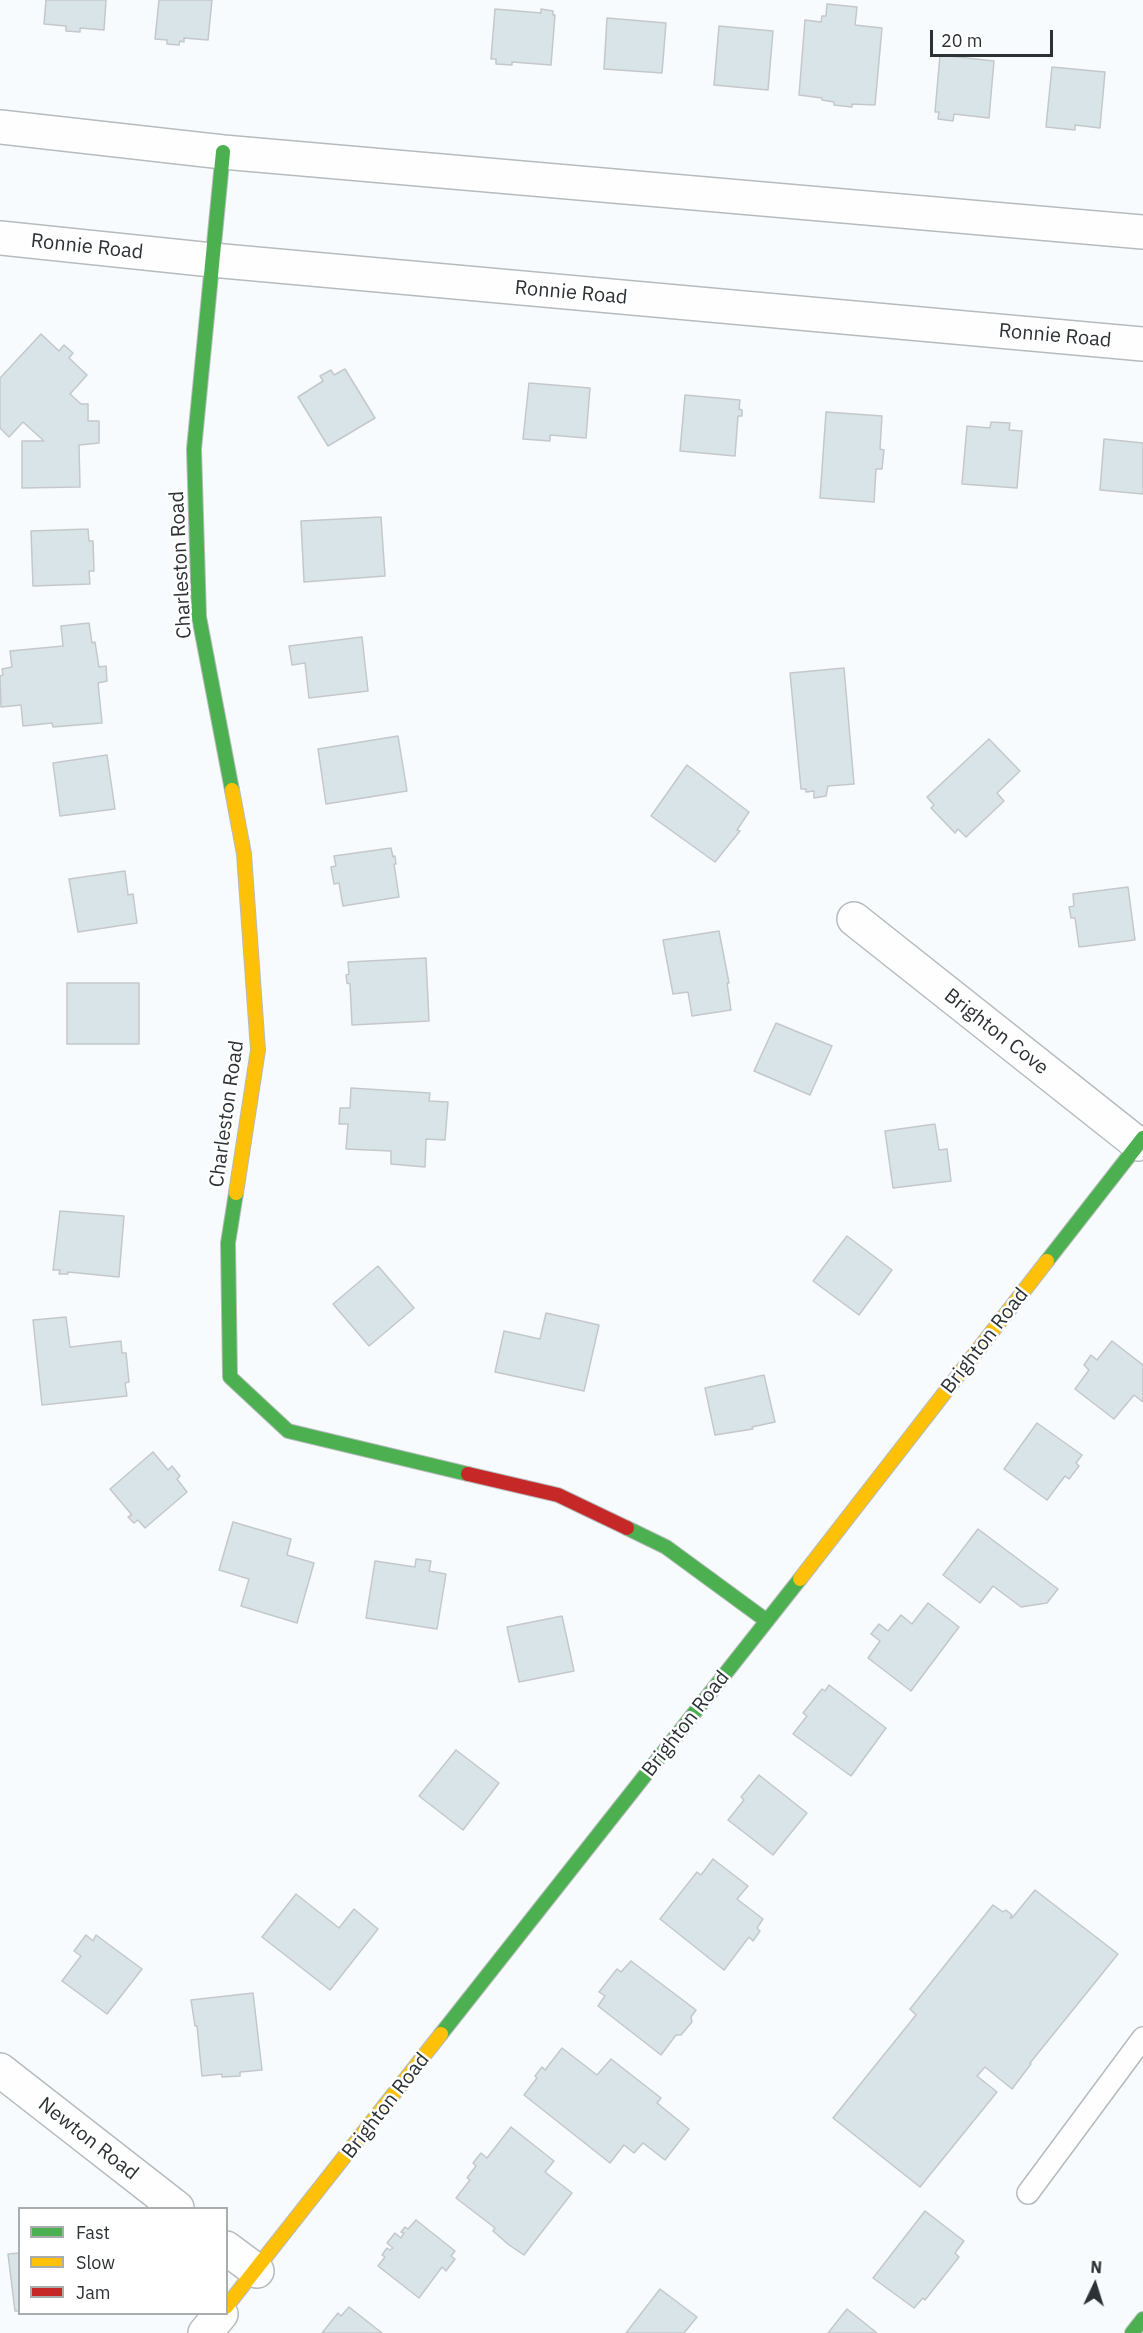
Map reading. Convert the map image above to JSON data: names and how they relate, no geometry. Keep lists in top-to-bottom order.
{
  "streets": {
    "street": [
      "Ronnie Road",
      "Charleston Road",
      "Brighton Cove",
      "Brighton Road",
      "Newton Road"
    ]
  },
  "crossings": [
    ["Ronnie Road", "Charleston Road"],
    ["Charleston Road", "Brighton Road"],
    ["Brighton Cove", "Brighton Road"]
  ],
  "legend": ["Fast", "Slow", "Jam"],
  "scale_bar": "20 m",
  "north": "top"
}
